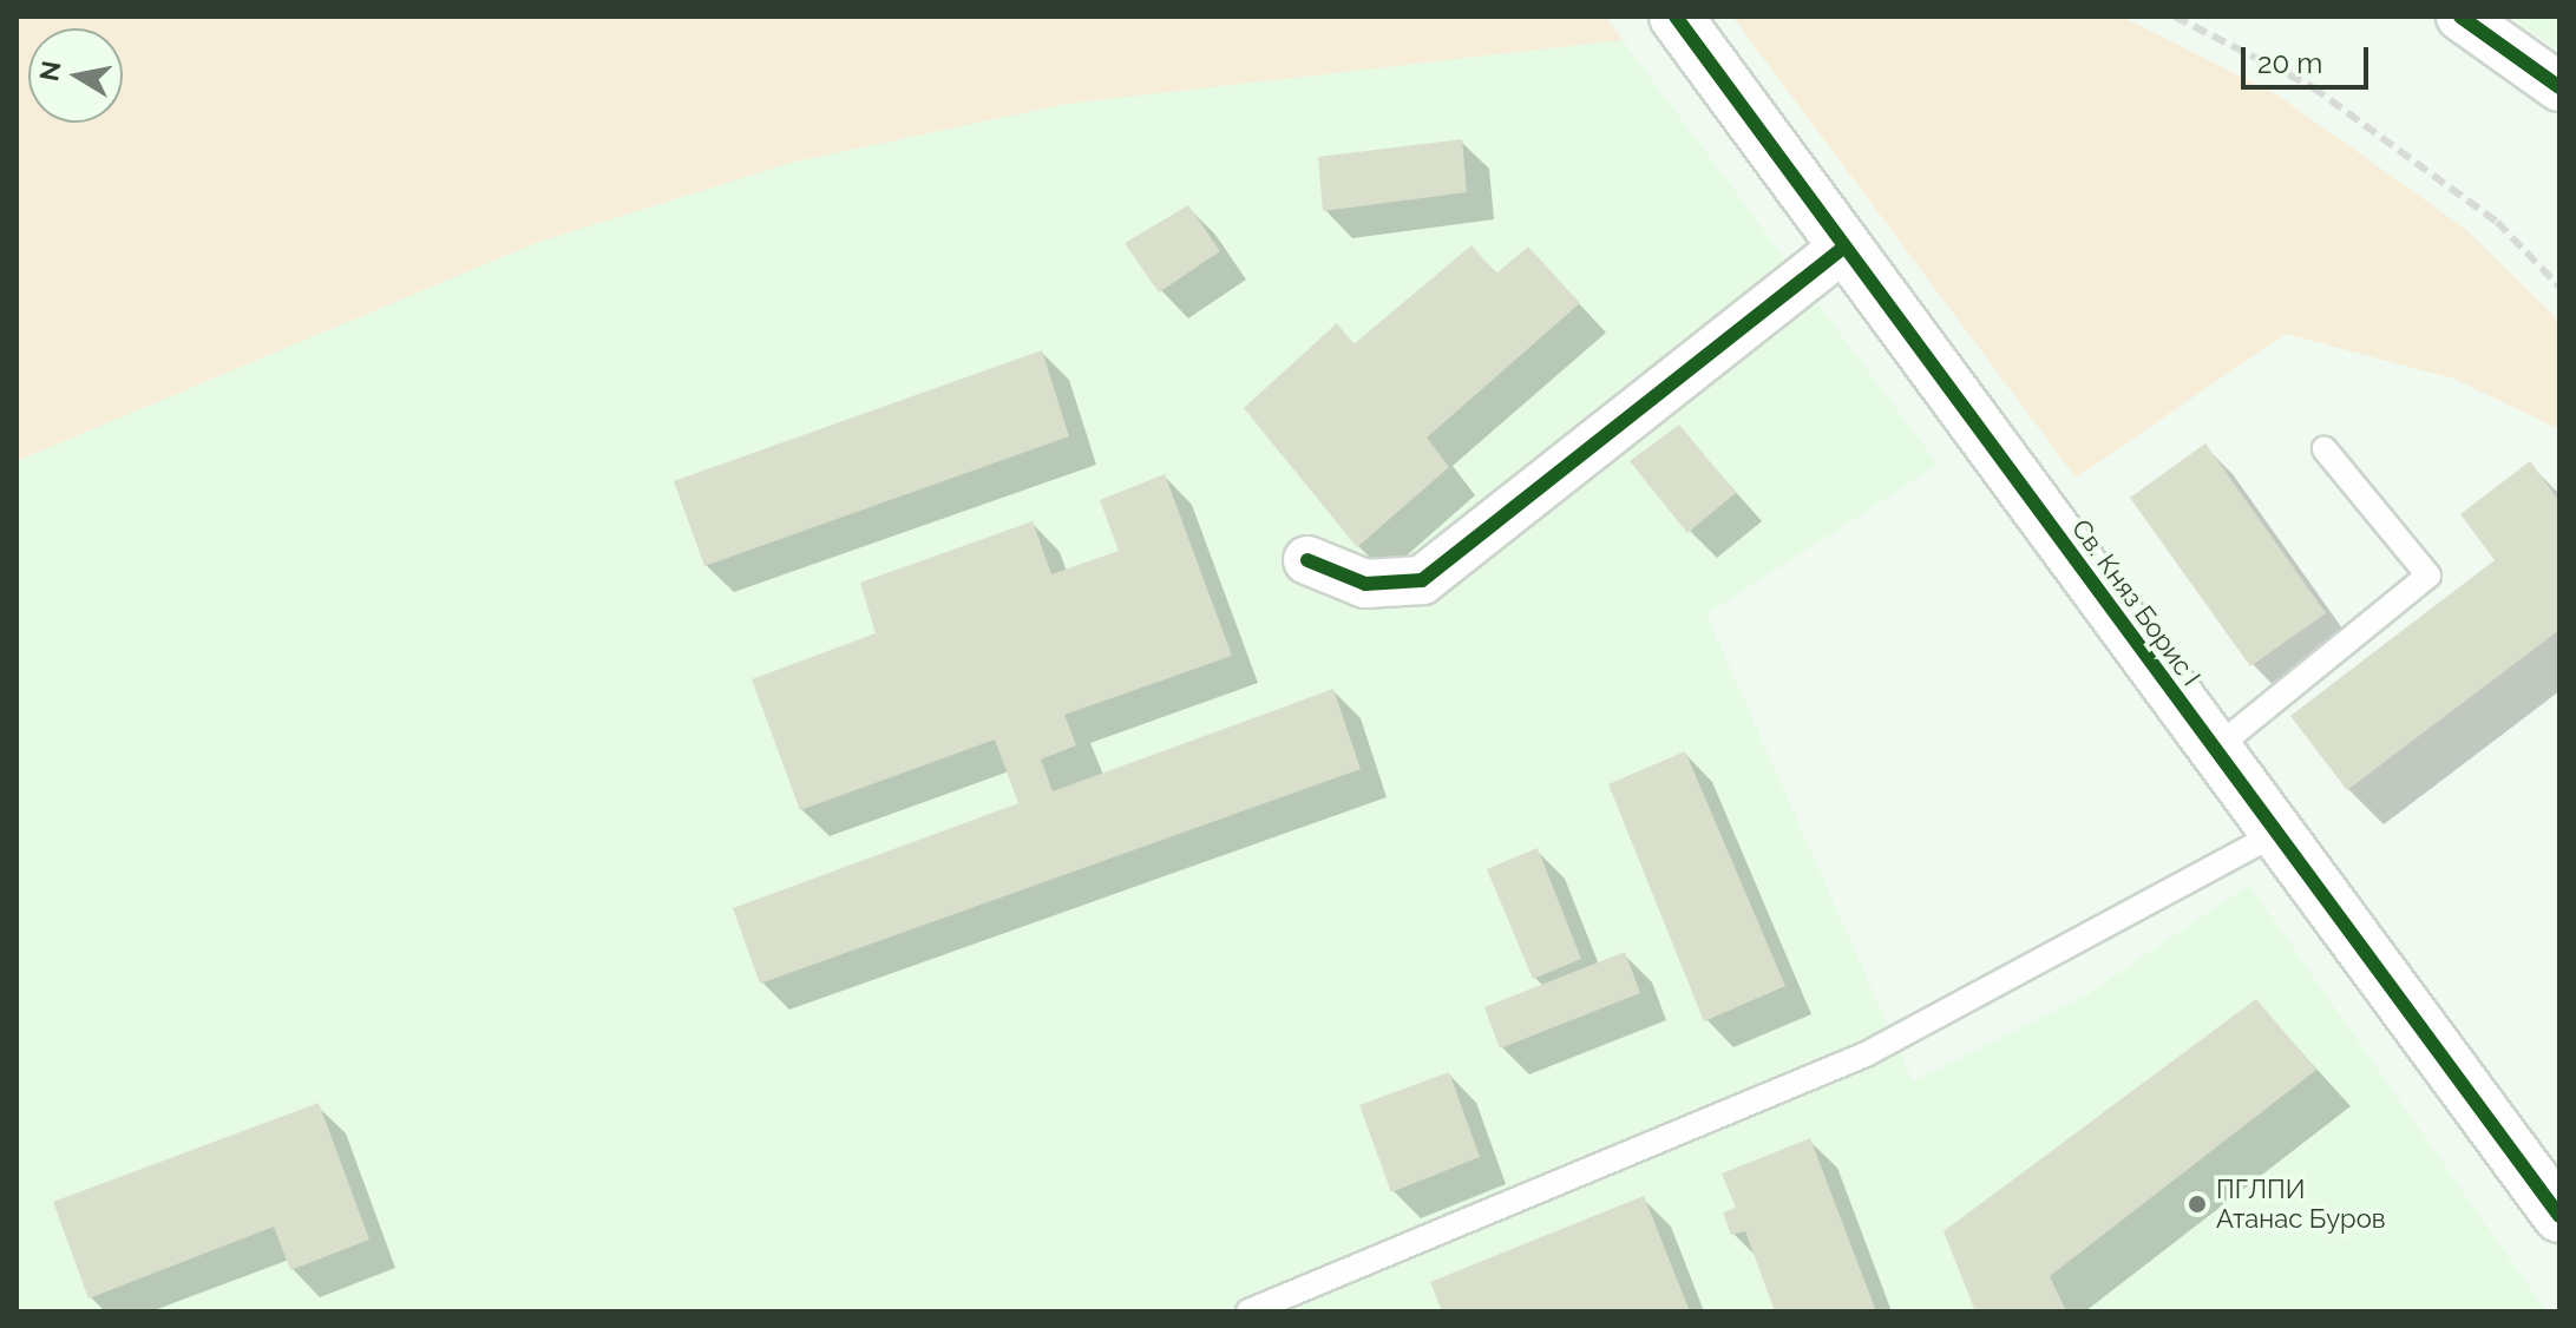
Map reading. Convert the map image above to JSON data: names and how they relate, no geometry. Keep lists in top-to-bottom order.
{
  "streets": {
    "street": ["Св. Княз Борис I"]
  },
  "places": ["ПГЛПИ Атанас Буров"],
  "scale_bar": "20 m",
  "north": "left"
}
